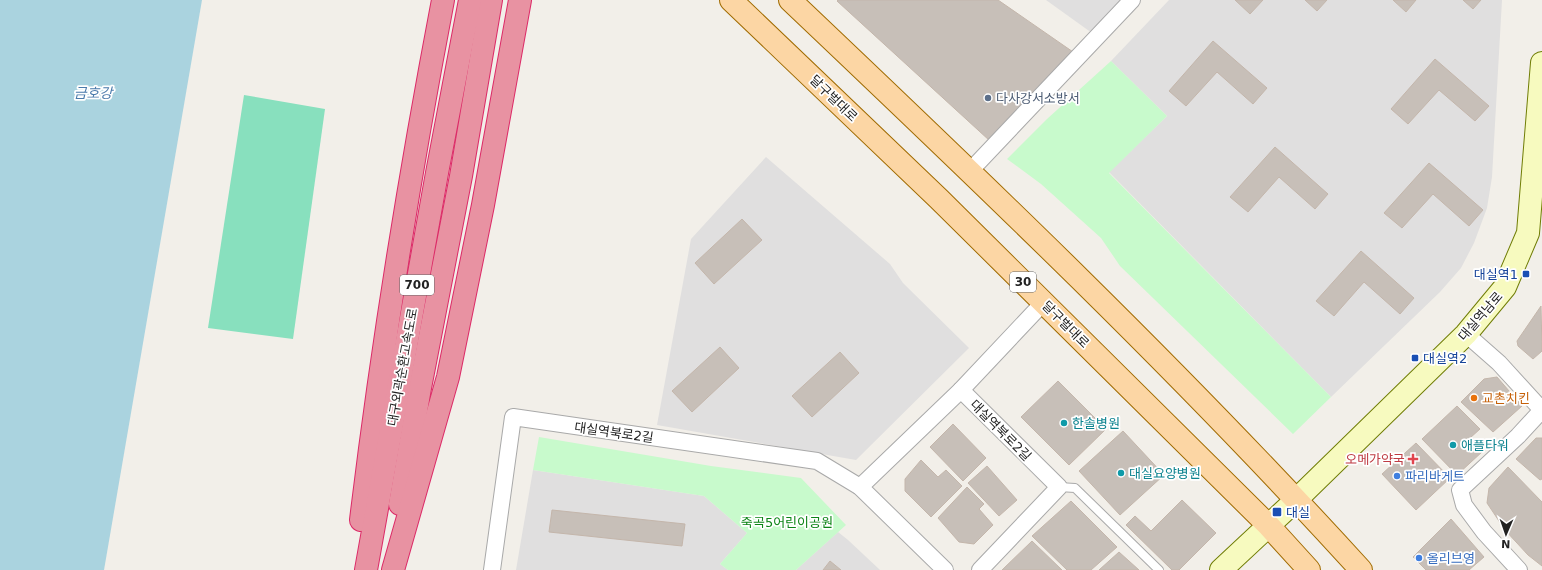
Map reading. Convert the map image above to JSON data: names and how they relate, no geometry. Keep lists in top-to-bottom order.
{
  "streets": {
    "highway": ["700", "대구외곽순환고속도로"],
    "main road": ["달구벌대로", "30"],
    "street": ["대실역남로", "대실역북로2길"]
  },
  "crossings": [
    ["달구벌대로", "대실역남로"]
  ],
  "water": ["금호강"],
  "parks": ["죽곡5어린이공원"],
  "places": {
    "other": [
      "다사강서소방서",
      "교촌치킨",
      "한솔병원",
      "애플타워",
      "대실요양병원",
      "파리바게트",
      "올리브영"
    ],
    "transit": ["대실역1", "대실역2", "대실"],
    "health": ["오메가약국"]
  },
  "north": "bottom"
}
